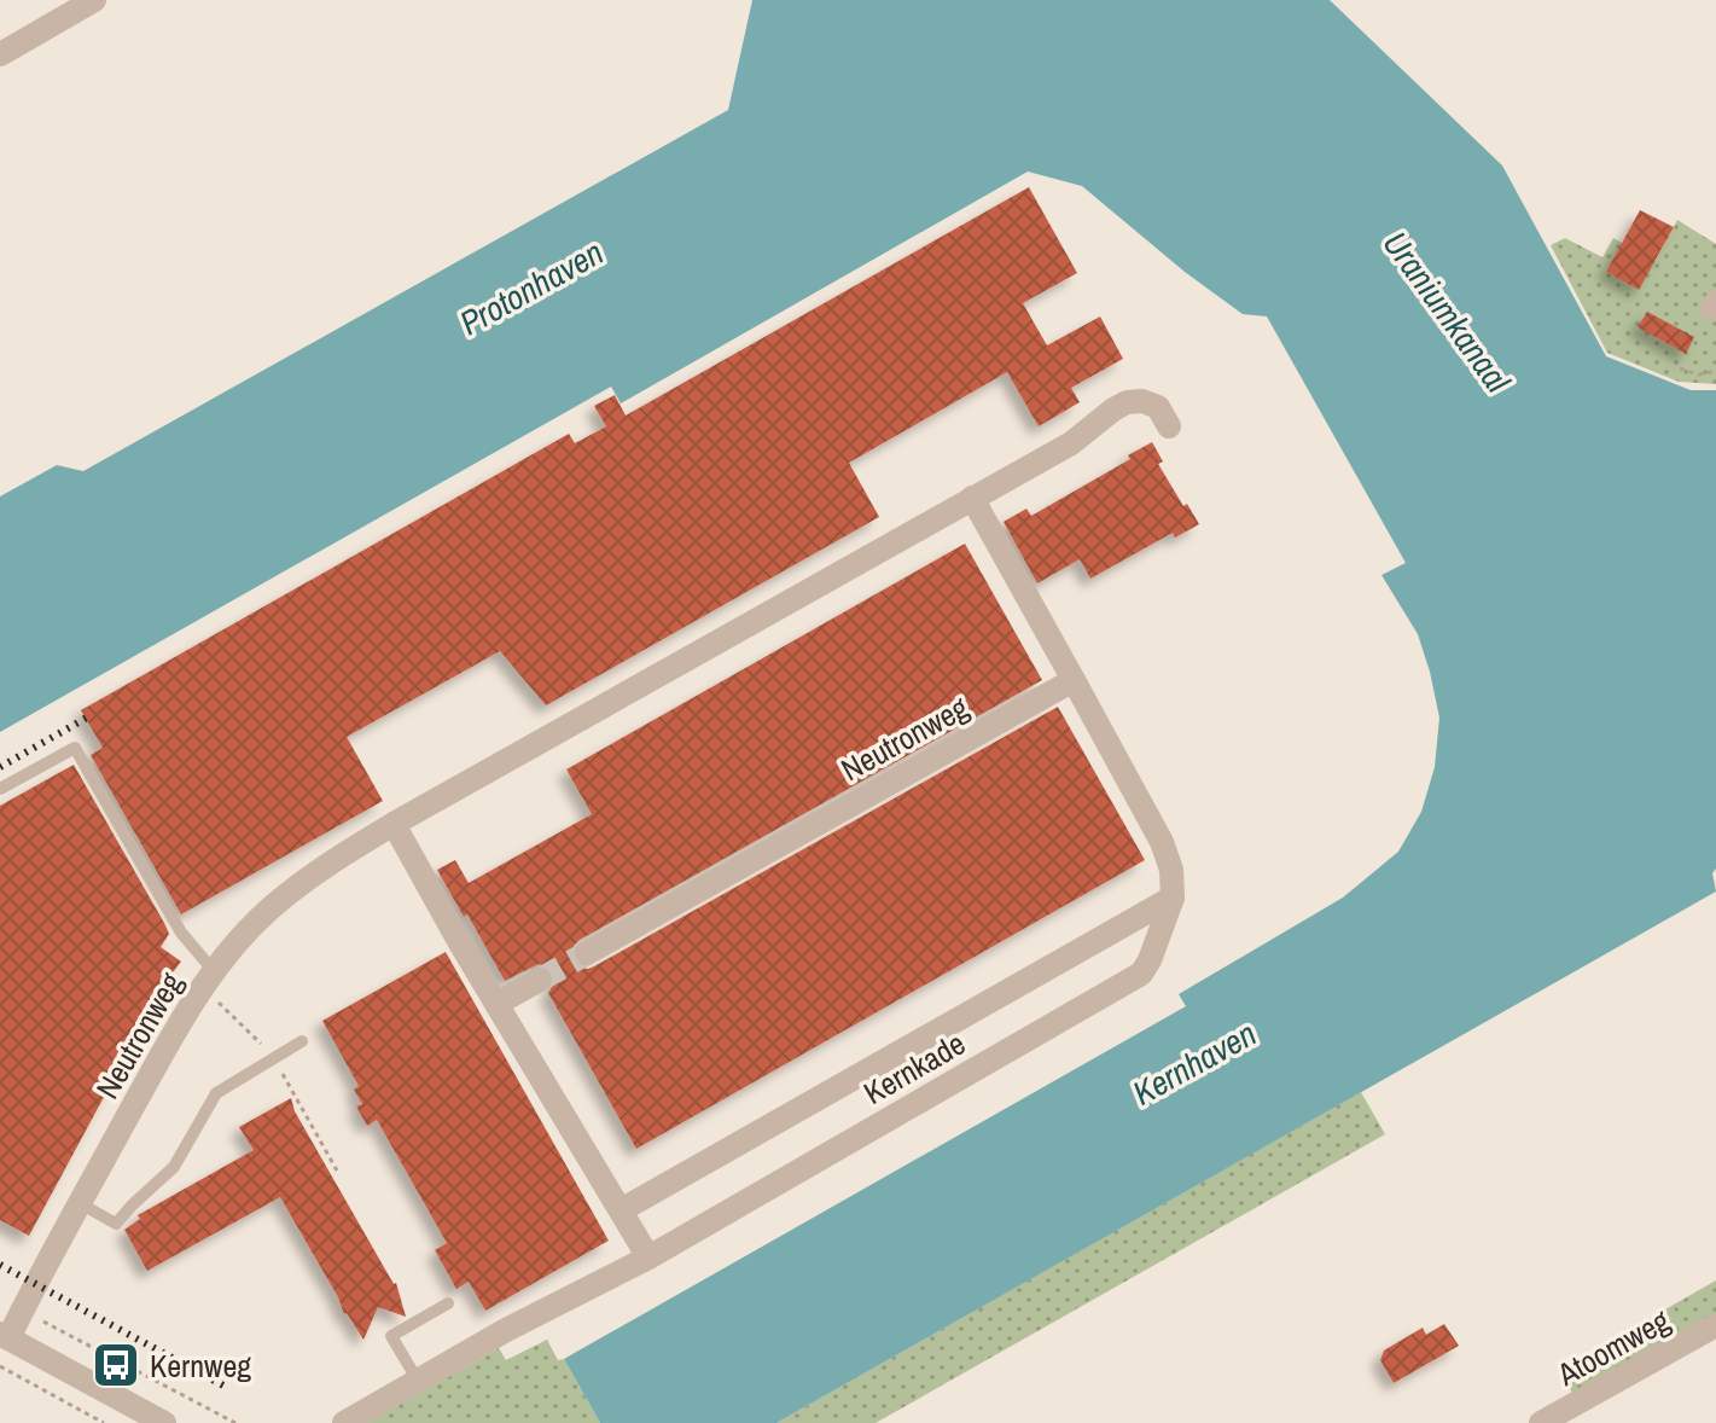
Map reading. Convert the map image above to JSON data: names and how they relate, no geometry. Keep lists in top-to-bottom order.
{
  "streets": {
    "street": ["Neutronweg", "Kernkade", "Atoomweg"]
  },
  "crossings": [
    ["Neutronweg", "Kernkade"]
  ],
  "water": ["Protonhaven", "Uraniumkanaal", "Kernhaven"],
  "places": {
    "bus stop": ["Kernweg"]
  }
}
